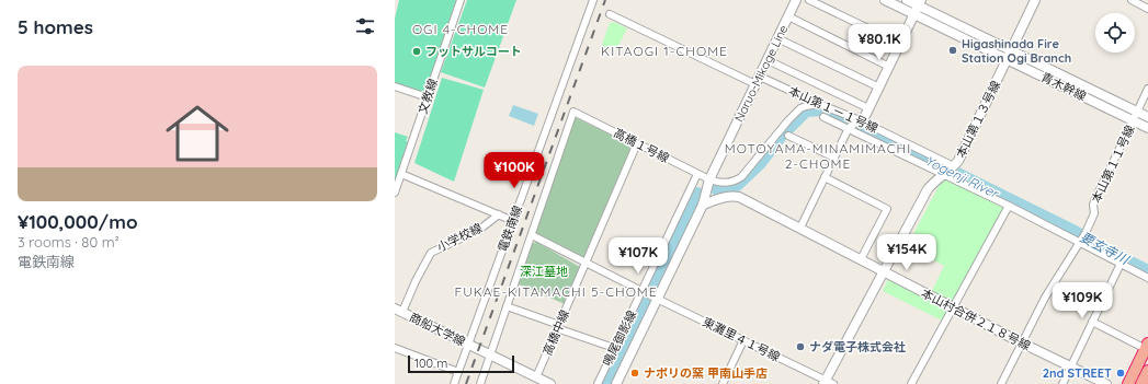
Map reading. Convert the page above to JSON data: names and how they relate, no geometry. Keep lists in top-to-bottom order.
{
  "streets": {
    "street": [
      "Naruo-Mikage Line",
      "青木幹線",
      "文教線",
      "本山第１－１号線",
      "本山第１３号線",
      "高橋１号線",
      "本山第１１号線",
      "電鉄南線",
      "小学校線",
      "本山村合併２１８号線",
      "商船大学線",
      "高橋中線",
      "鳴尾御影線",
      "東灘里４１号線"
    ]
  },
  "crossings": [
    ["Naruo-Mikage Line", "本山第１－１号線"],
    ["Naruo-Mikage Line", "高橋１号線"],
    ["Naruo-Mikage Line", "本山村合併２１８号線"],
    ["Naruo-Mikage Line", "東灘里４１号線"],
    ["青木幹線", "本山第１３号線"],
    ["青木幹線", "本山第１１号線"],
    ["本山第１－１号線", "本山第１３号線"],
    ["本山第１－１号線", "高橋１号線"],
    ["本山第１３号線", "本山村合併２１８号線"],
    ["本山第１３号線", "東灘里４１号線"],
    ["高橋１号線", "高橋中線"],
    ["高橋１号線", "鳴尾御影線"],
    ["高橋１号線", "東灘里４１号線"],
    ["本山第１１号線", "本山村合併２１８号線"],
    ["電鉄南線", "商船大学線"],
    ["小学校線", "商船大学線"],
    ["商船大学線", "高橋中線"],
    ["高橋中線", "東灘里４１号線"],
    ["鳴尾御影線", "東灘里４１号線"]
  ],
  "districts": [
    "OGI 4-CHOME",
    "KITAOGI 1-CHOME",
    "MOTOYAMA-MINAMIMACHI 2-CHOME",
    "FUKAE-KITAMACHI 5-CHOME"
  ],
  "water": ["Yogenji River", "要玄寺川"],
  "parks": ["深江墓地"],
  "places": [
    "Higashinada Fire Station Ogi Branch",
    "フットサルコート",
    "ナダ電子株式会社",
    "ナポリの窯 甲南山手店",
    "2nd STREET"
  ],
  "scale_bar": "100 m",
  "page": {
    "heading": "5 homes",
    "price": [
      "¥80.1K",
      "¥100K",
      "¥154K",
      "¥107K",
      "¥109K"
    ],
    "list": [
      {
        "name": "¥100,000/mo",
        "note": "3 rooms · 80 m² · 電鉄南線"
      }
    ],
    "scale": "100 m"
  }
}
